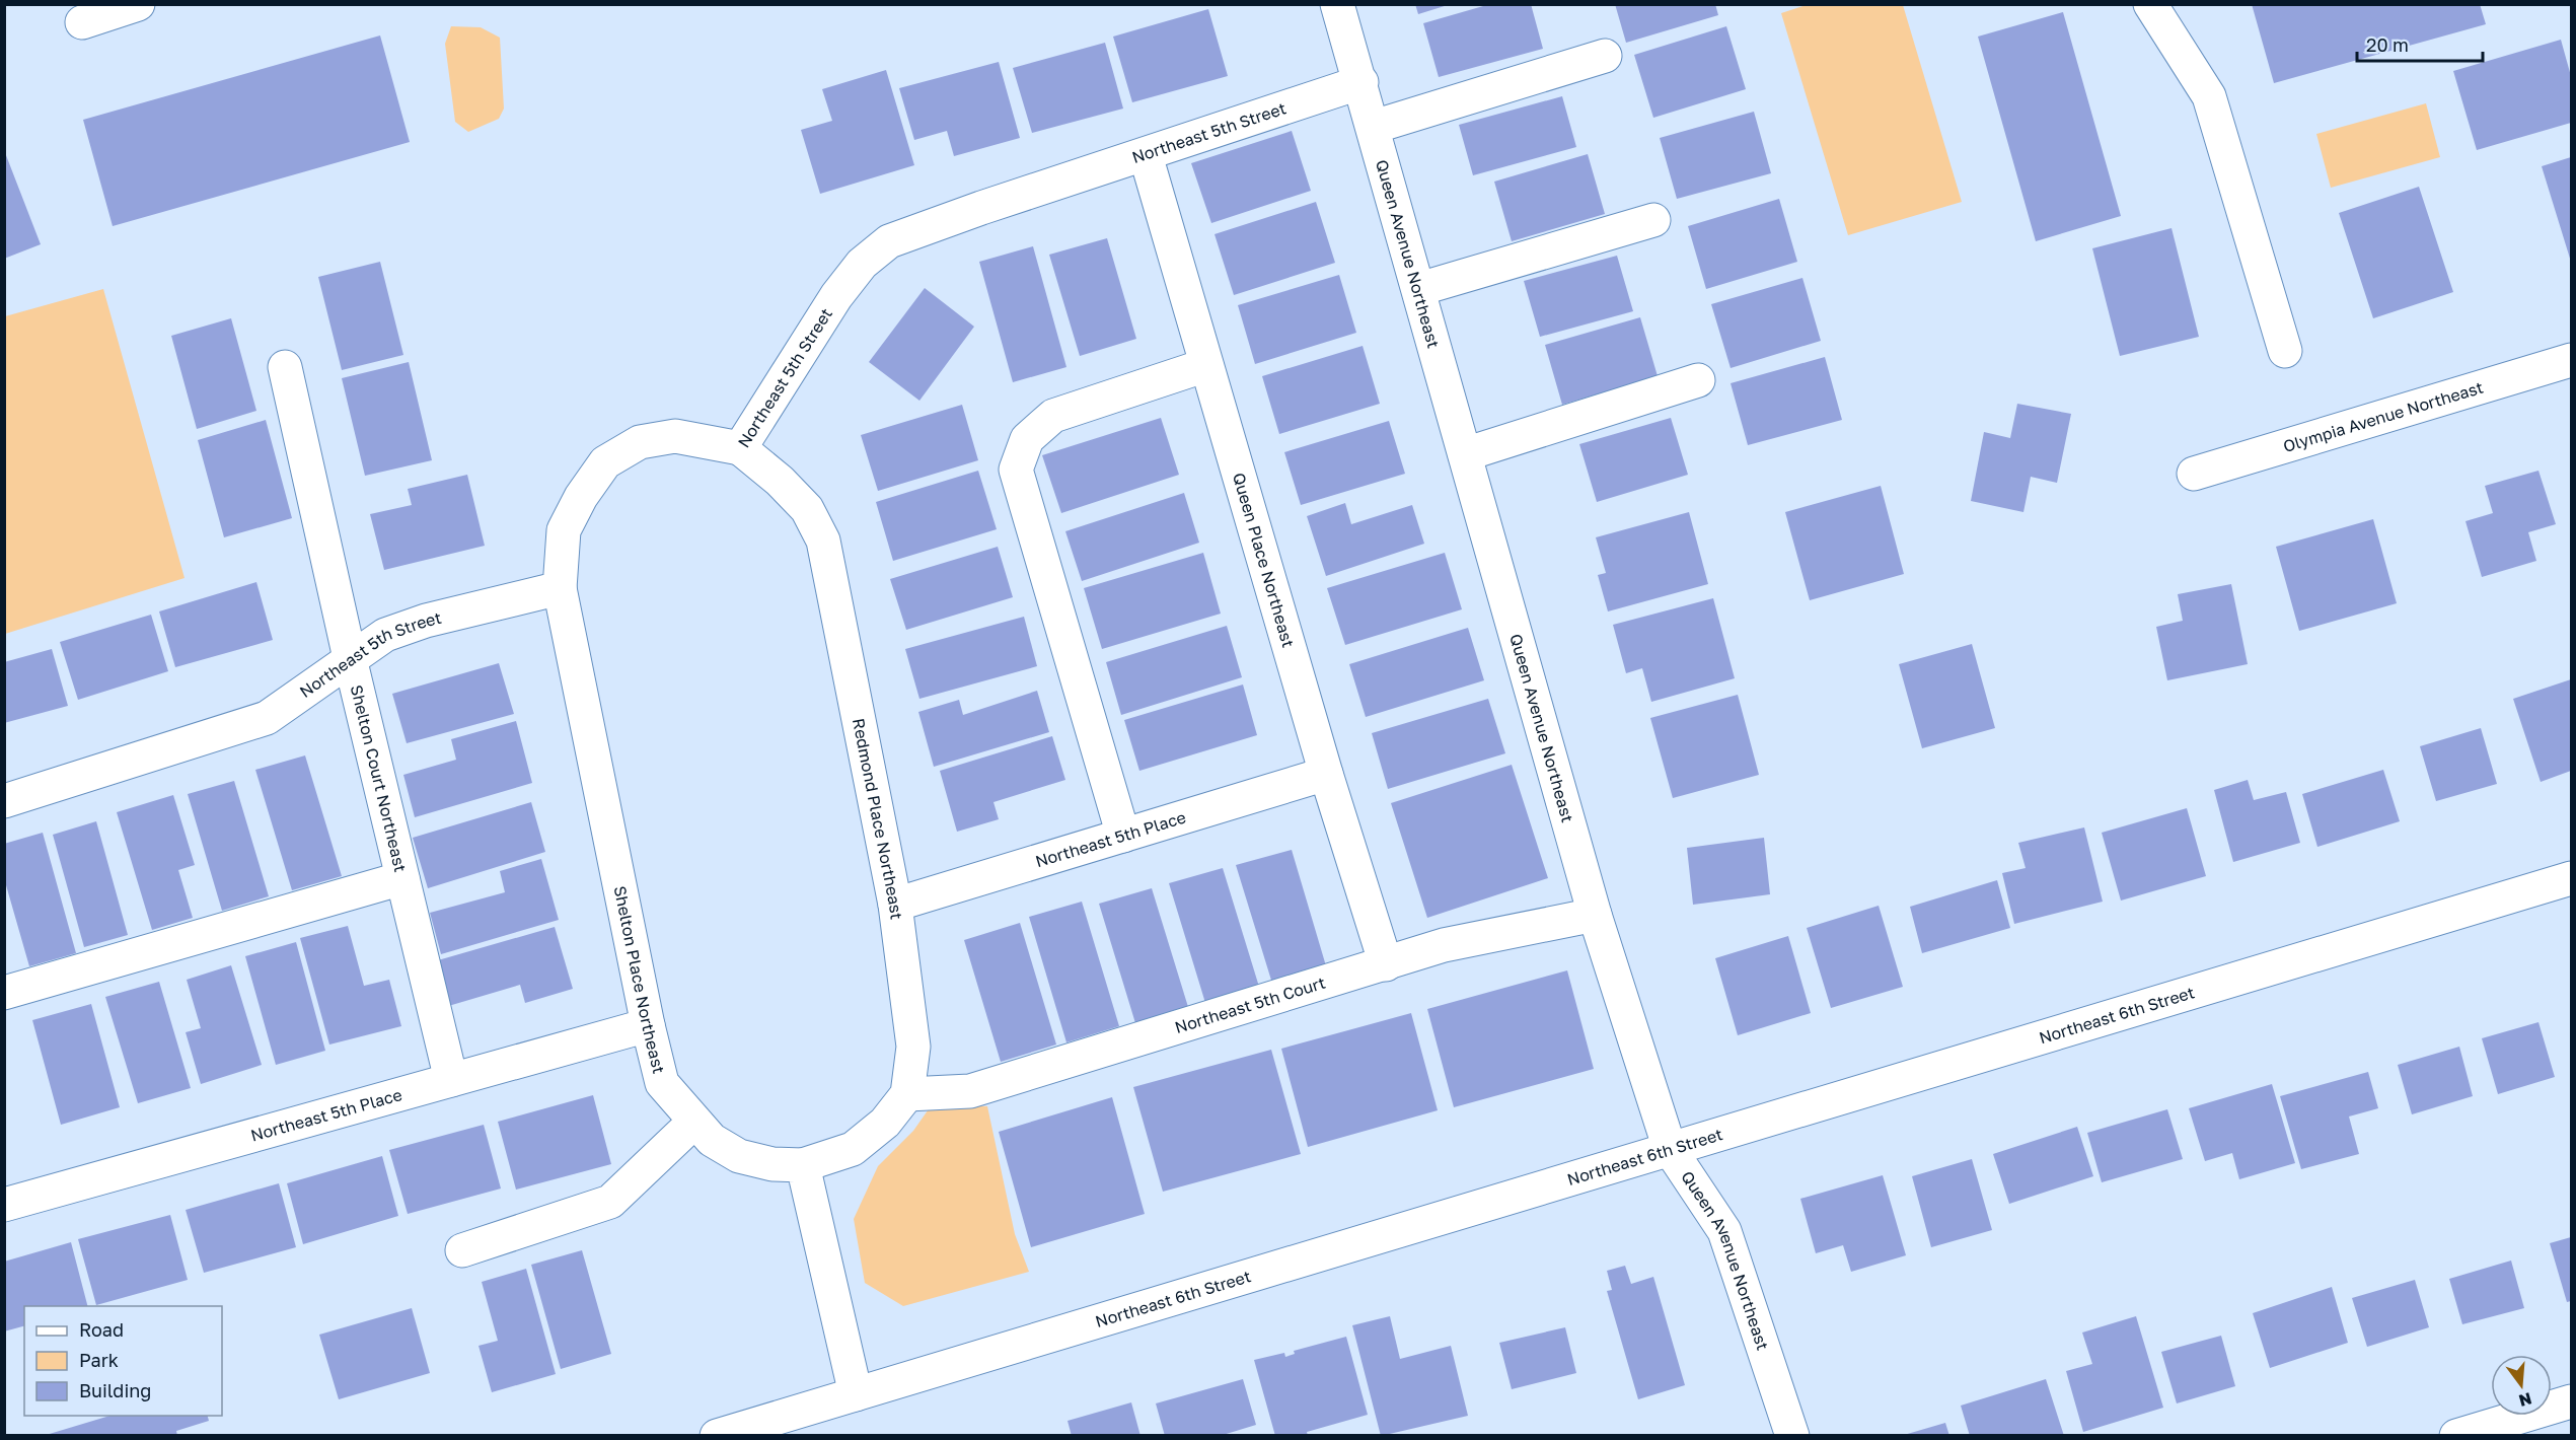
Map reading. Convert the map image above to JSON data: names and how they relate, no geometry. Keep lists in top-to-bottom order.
{
  "streets": {
    "street": [
      "Northeast 5th Street",
      "Queen Avenue Northeast",
      "Olympia Avenue Northeast",
      "Queen Place Northeast",
      "Shelton Court Northeast",
      "Redmond Place Northeast",
      "Northeast 5th Place",
      "Shelton Place Northeast",
      "Northeast 5th Court",
      "Northeast 6th Street"
    ]
  },
  "crossings": [
    ["Northeast 5th Street", "Queen Avenue Northeast"],
    ["Northeast 5th Street", "Queen Place Northeast"],
    ["Northeast 5th Street", "Shelton Court Northeast"],
    ["Northeast 5th Street", "Redmond Place Northeast"],
    ["Northeast 5th Street", "Shelton Place Northeast"],
    ["Queen Avenue Northeast", "Northeast 5th Court"],
    ["Queen Avenue Northeast", "Northeast 6th Street"],
    ["Queen Place Northeast", "Northeast 5th Place"],
    ["Queen Place Northeast", "Northeast 5th Court"],
    ["Shelton Court Northeast", "Northeast 5th Place"],
    ["Redmond Place Northeast", "Northeast 5th Place"],
    ["Redmond Place Northeast", "Northeast 5th Court"],
    ["Northeast 5th Place", "Shelton Place Northeast"]
  ],
  "legend": ["Road", "Park", "Building"],
  "scale_bar": "20 m",
  "north": "bottom"
}
